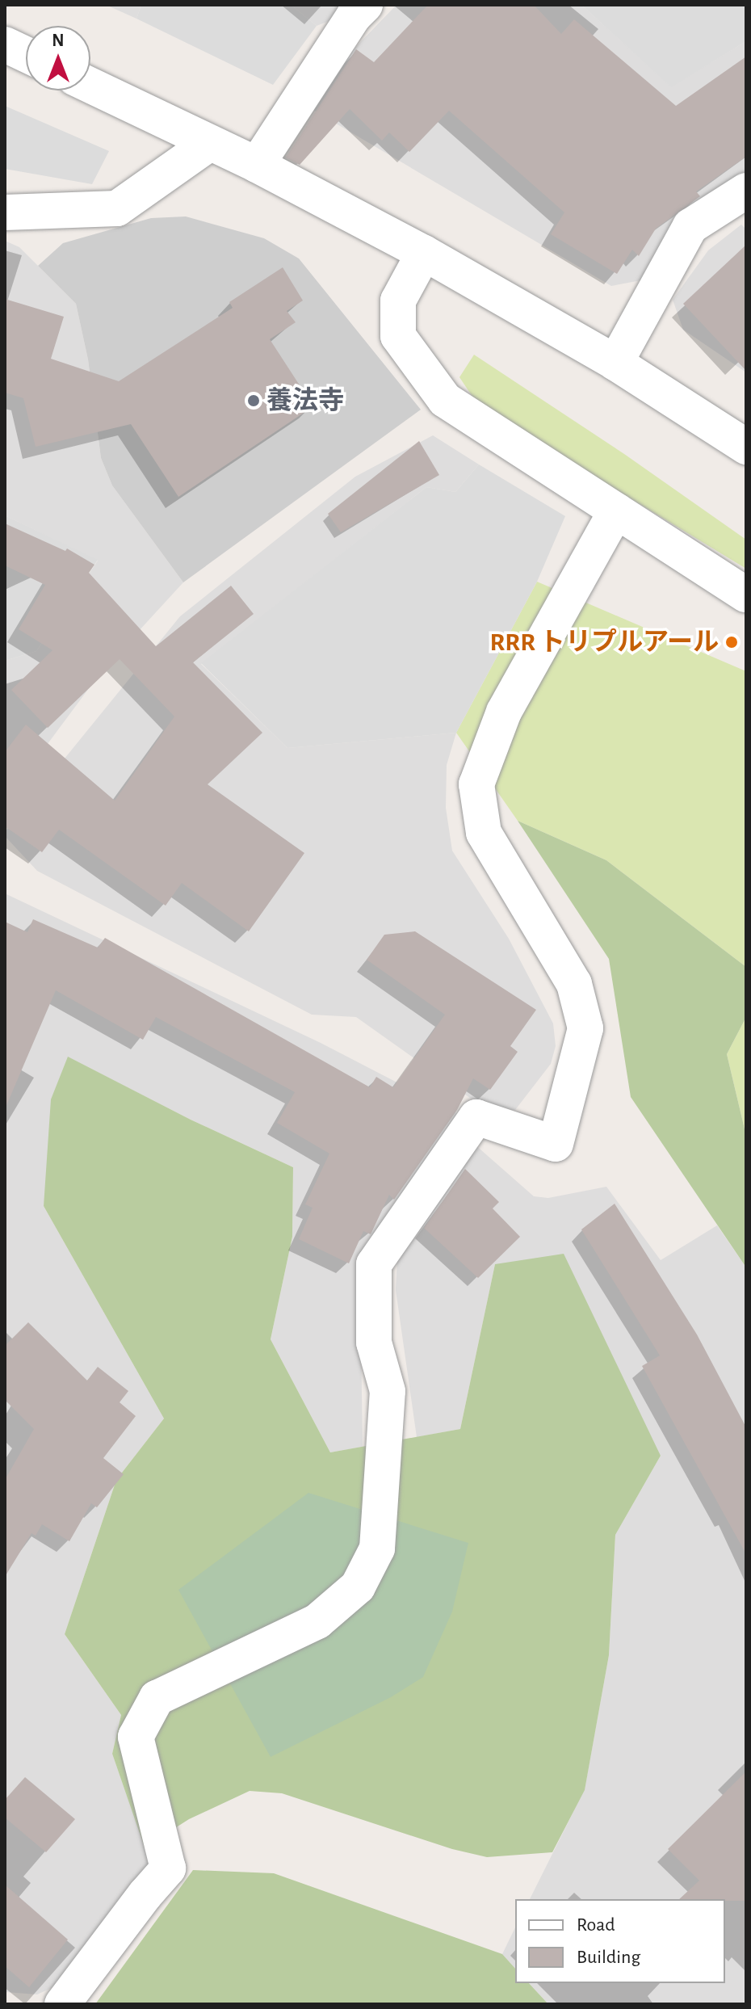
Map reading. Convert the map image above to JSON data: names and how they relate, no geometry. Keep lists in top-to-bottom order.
{
  "places": ["養法寺", "RRR トリプルアール"],
  "legend": ["Road", "Building"],
  "north": "top"
}
